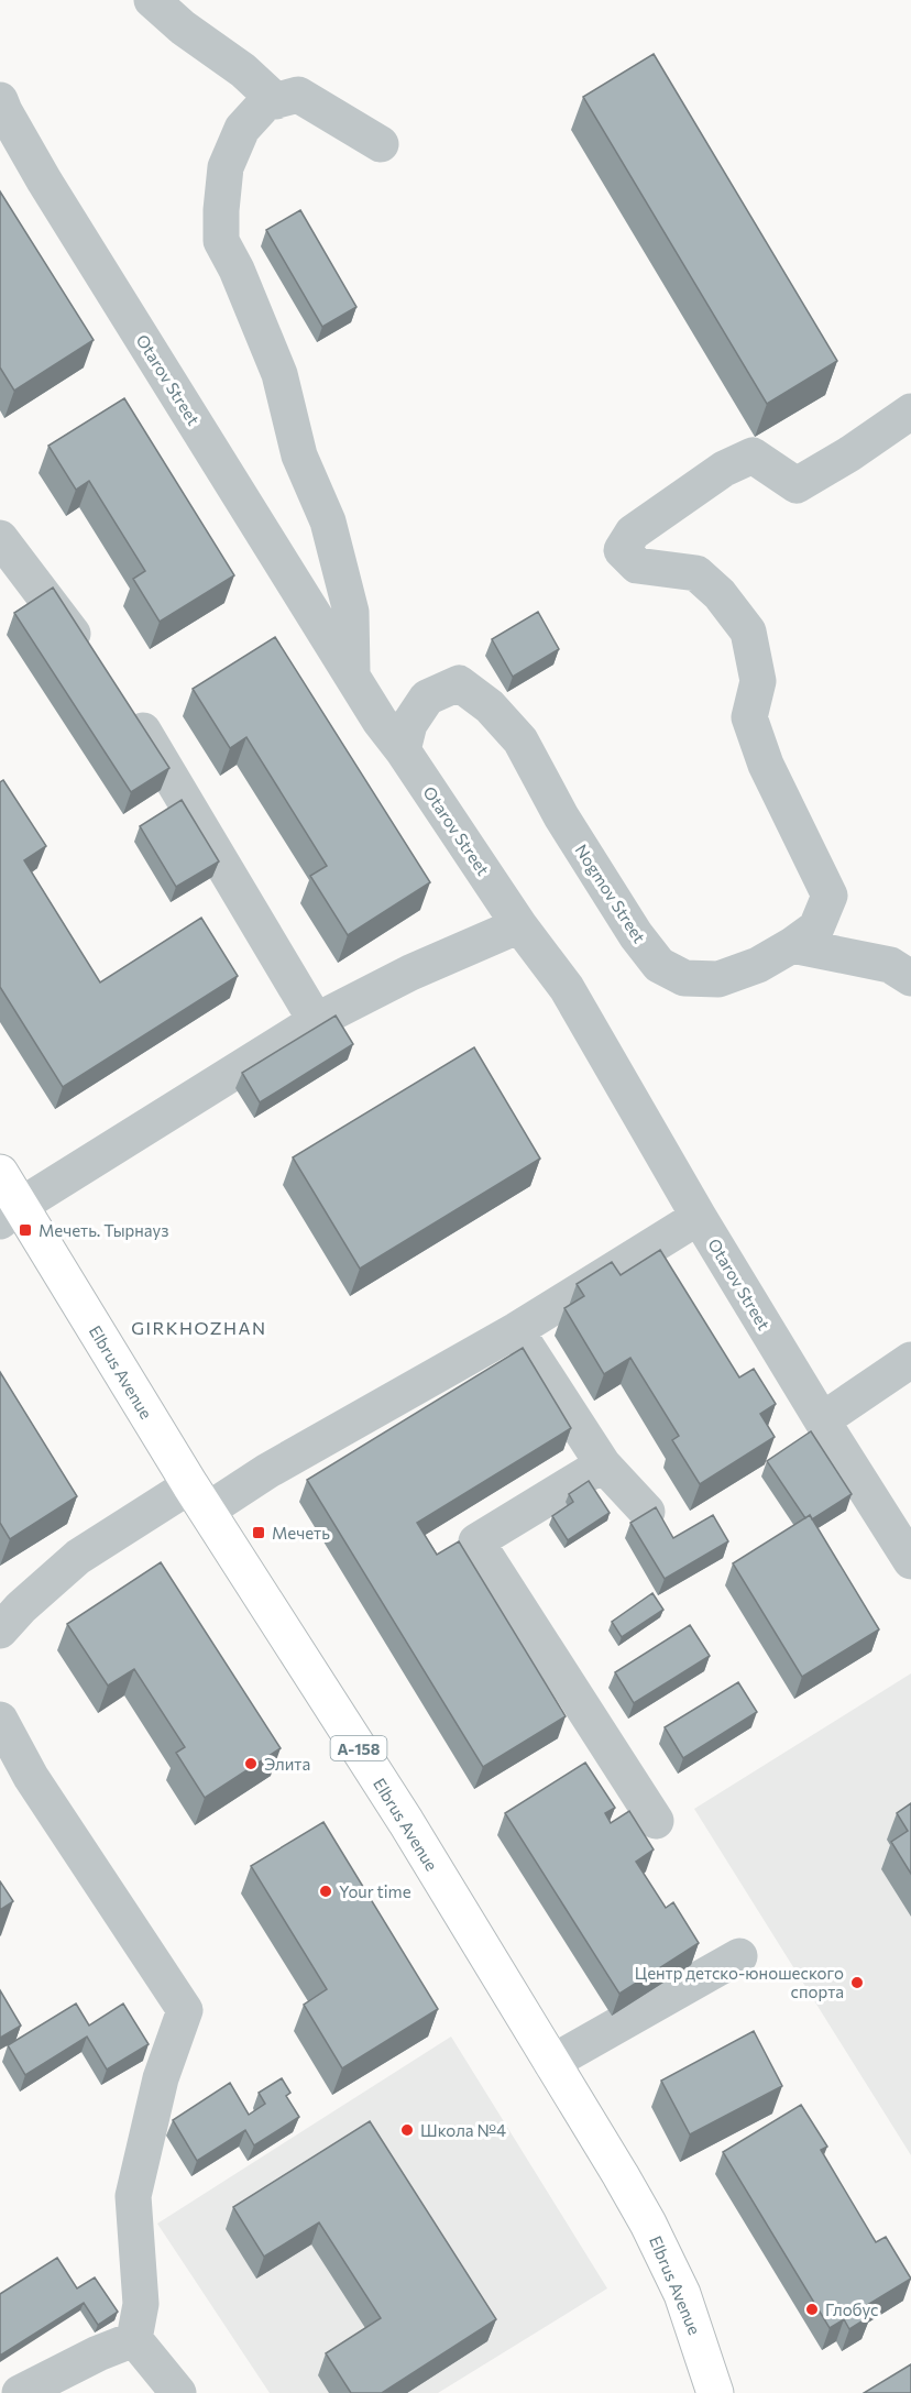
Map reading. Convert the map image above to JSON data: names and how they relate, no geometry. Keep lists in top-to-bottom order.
{
  "streets": {
    "main road": ["Elbrus Avenue", "А-158"],
    "street": ["Otarov Street", "Nogmov Street"]
  },
  "crossings": [
    ["Otarov Street", "Nogmov Street"]
  ],
  "districts": ["GIRKHOZHAN"],
  "places": {
    "transit": ["Мечеть. Тырнауз", "Мечеть"],
    "other": [
      "Элита",
      "Your time",
      "Центр детско-юношеского спорта",
      "Школа №4",
      "Глобус"
    ]
  }
}
